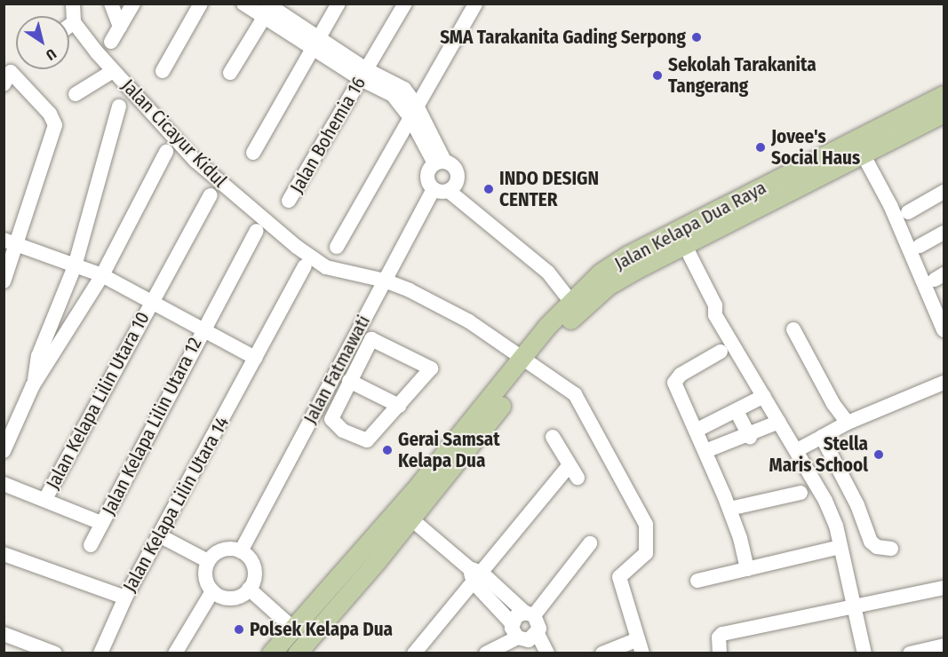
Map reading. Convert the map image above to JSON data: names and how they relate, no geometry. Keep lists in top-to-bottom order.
{
  "streets": {
    "main road": ["Jalan Kelapa Dua Raya"],
    "street": [
      "Jalan Cicayur Kidul",
      "Jalan Bohemia 16",
      "Jalan Fatmawati",
      "Jalan Kelapa Lilin Utara 10",
      "Jalan Kelapa Lilin Utara 12",
      "Jalan Kelapa Lilin Utara 14"
    ]
  },
  "crossings": [
    ["Jalan Cicayur Kidul", "Jalan Kelapa Dua Raya"],
    ["Jalan Cicayur Kidul", "Jalan Fatmawati"],
    ["Jalan Kelapa Lilin Utara 10", "Jalan Kelapa Lilin Utara 12"]
  ],
  "places": [
    "SMA Tarakanita Gading Serpong",
    "Sekolah Tarakanita Tangerang",
    "Jovee's Social Haus",
    "INDO DESIGN CENTER",
    "Gerai Samsat Kelapa Dua",
    "Stella Maris School",
    "Polsek Kelapa Dua"
  ],
  "north": "bottom right"
}
